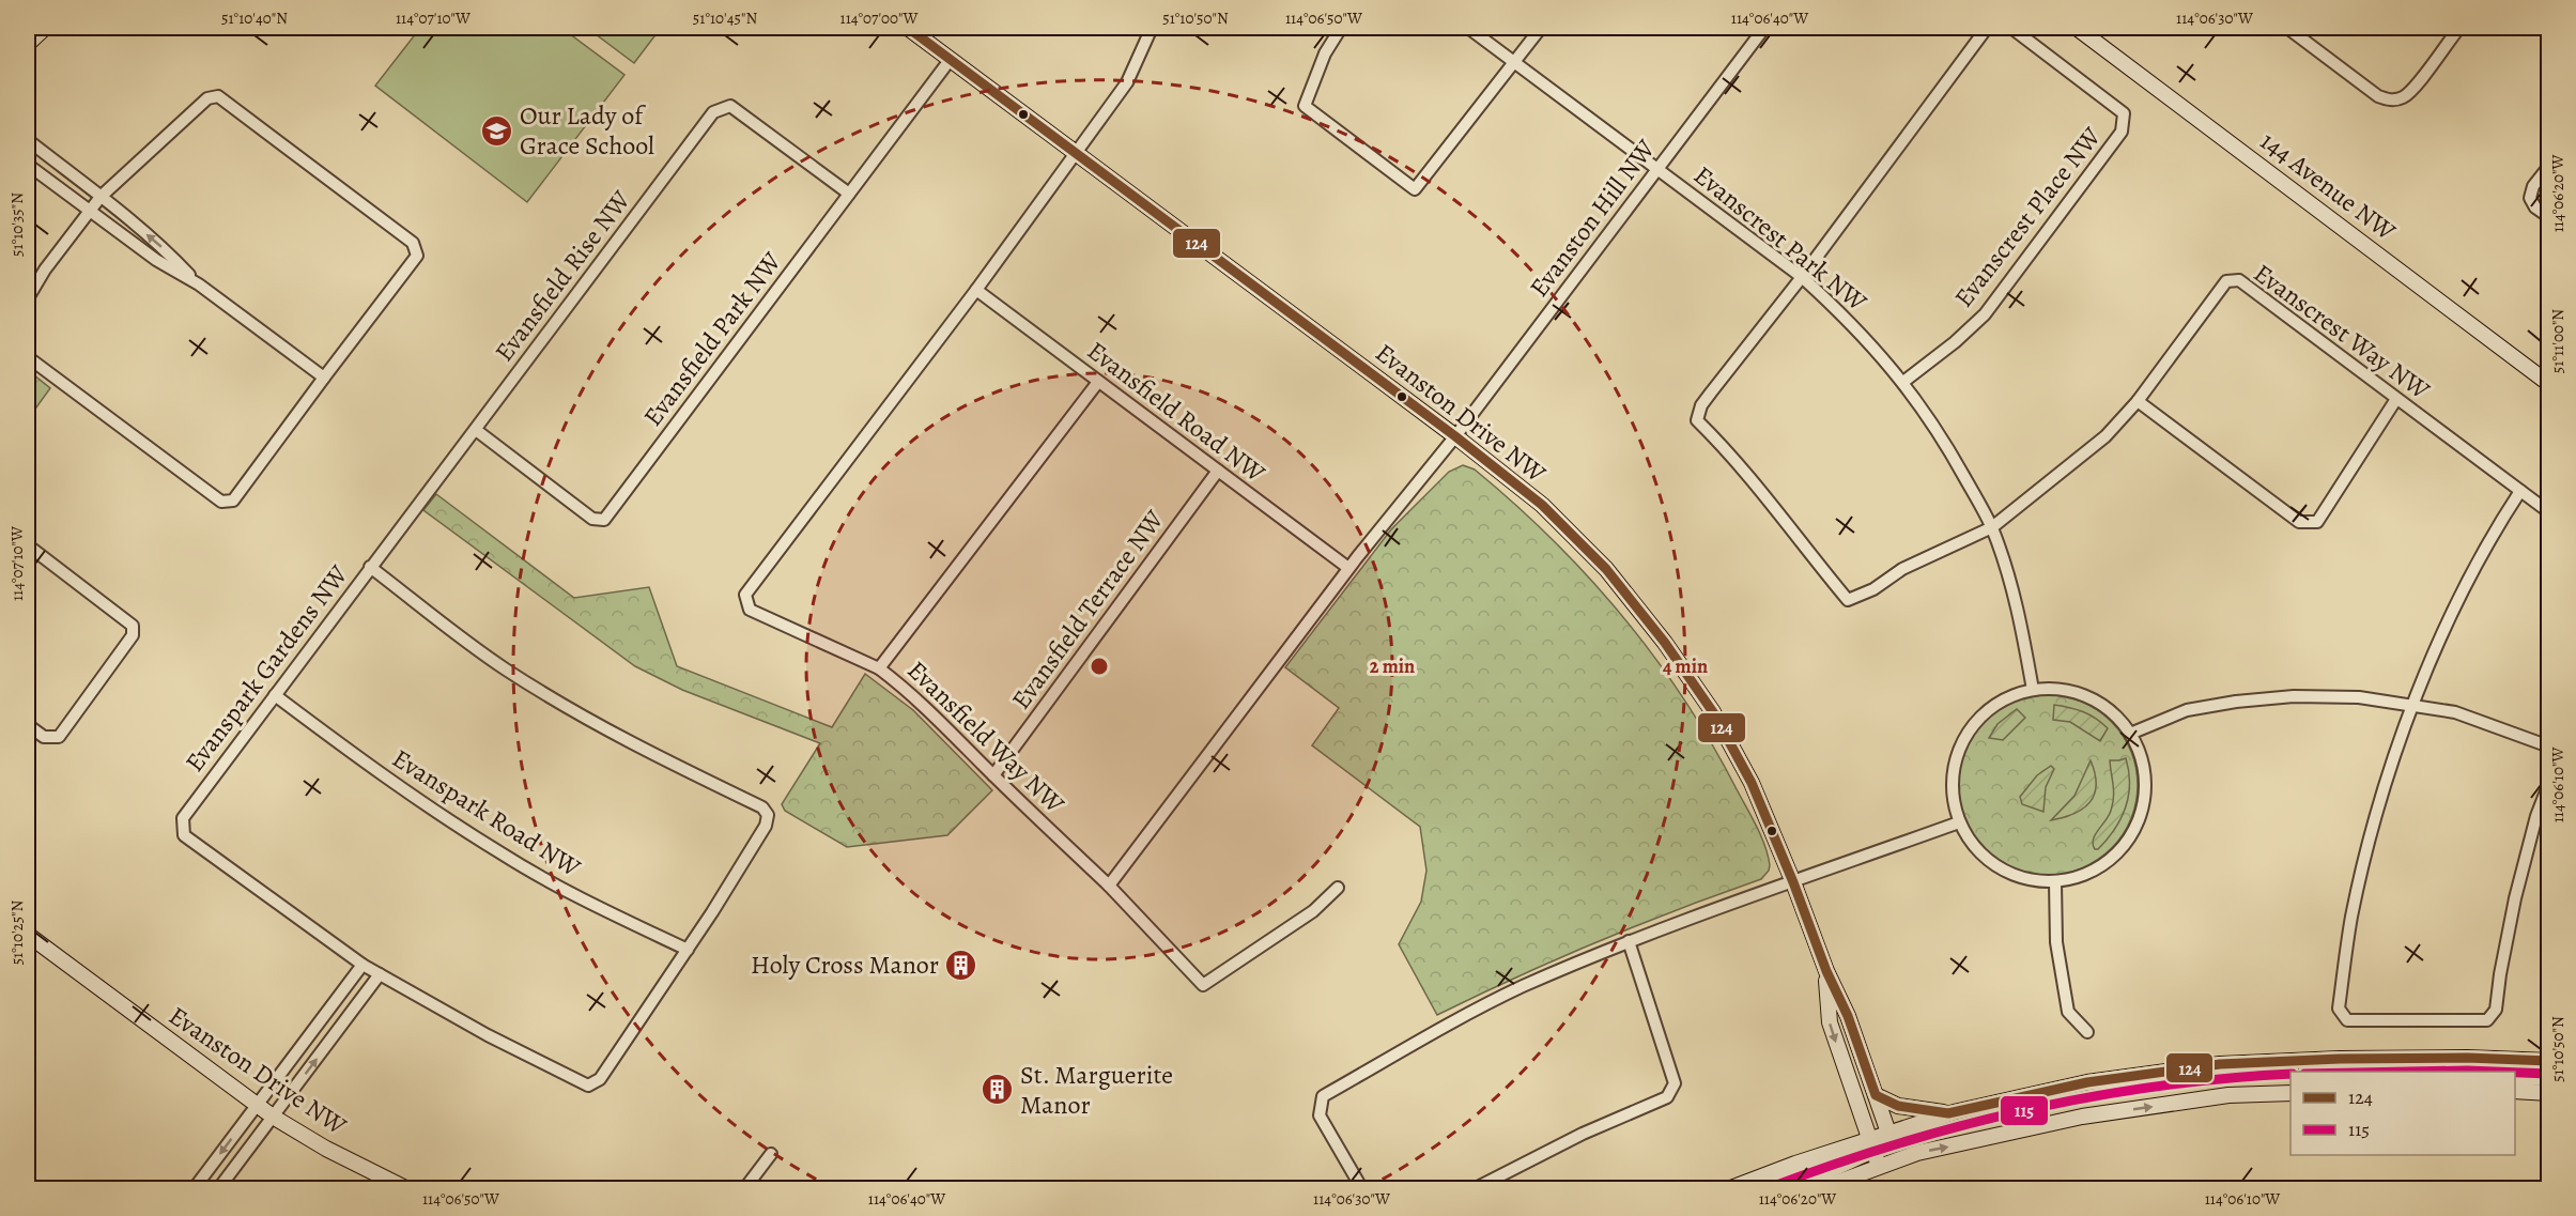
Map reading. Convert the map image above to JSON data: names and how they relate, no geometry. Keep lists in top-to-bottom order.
{
  "streets": {
    "street": [
      "144 Avenue NW",
      "Evanscrest Place NW",
      "Evanston Hill NW",
      "Evanscrest Park NW",
      "Evansfield Rise NW",
      "Evanscrest Way NW",
      "Evansfield Park NW",
      "Evansfield Road NW",
      "Evanston Drive NW",
      "Evansfield Terrace NW",
      "Evanspark Gardens NW",
      "Evansfield Way NW",
      "Evanspark Road NW"
    ]
  },
  "crossings": [
    ["Evanscrest Place NW", "Evanscrest Park NW"],
    ["Evanston Hill NW", "Evanscrest Park NW"],
    ["Evanston Hill NW", "Evanston Drive NW"],
    ["Evanscrest Park NW", "Evanscrest Way NW"],
    ["Evansfield Rise NW", "Evansfield Park NW"],
    ["Evansfield Rise NW", "Evanspark Gardens NW"],
    ["Evansfield Park NW", "Evanston Drive NW"],
    ["Evansfield Road NW", "Evansfield Terrace NW"],
    ["Evansfield Road NW", "Evansfield Way NW"],
    ["Evanston Drive NW", "Evansfield Way NW"],
    ["Evansfield Terrace NW", "Evansfield Way NW"],
    ["Evanspark Gardens NW", "Evanspark Road NW"]
  ],
  "places": {
    "school or university": ["Our Lady of Grace School"],
    "building": ["Holy Cross Manor", "St. Marguerite Manor"]
  },
  "lines": ["transit line 124", "transit line 115"],
  "legend": ["124", "115"],
  "coordinates": [
    "51°10'40\"N",
    "114°07'10\"W",
    "51°10'45\"N",
    "114°07'00\"W",
    "51°10'50\"N",
    "114°06'50\"W",
    "114°06'40\"W",
    "114°06'30\"W",
    "114°06'20\"W",
    "51°10'35\"N",
    "51°11'00\"N",
    "114°06'10\"W",
    "51°10'25\"N"
  ],
  "rings": ["2 min", "4 min"]
}
